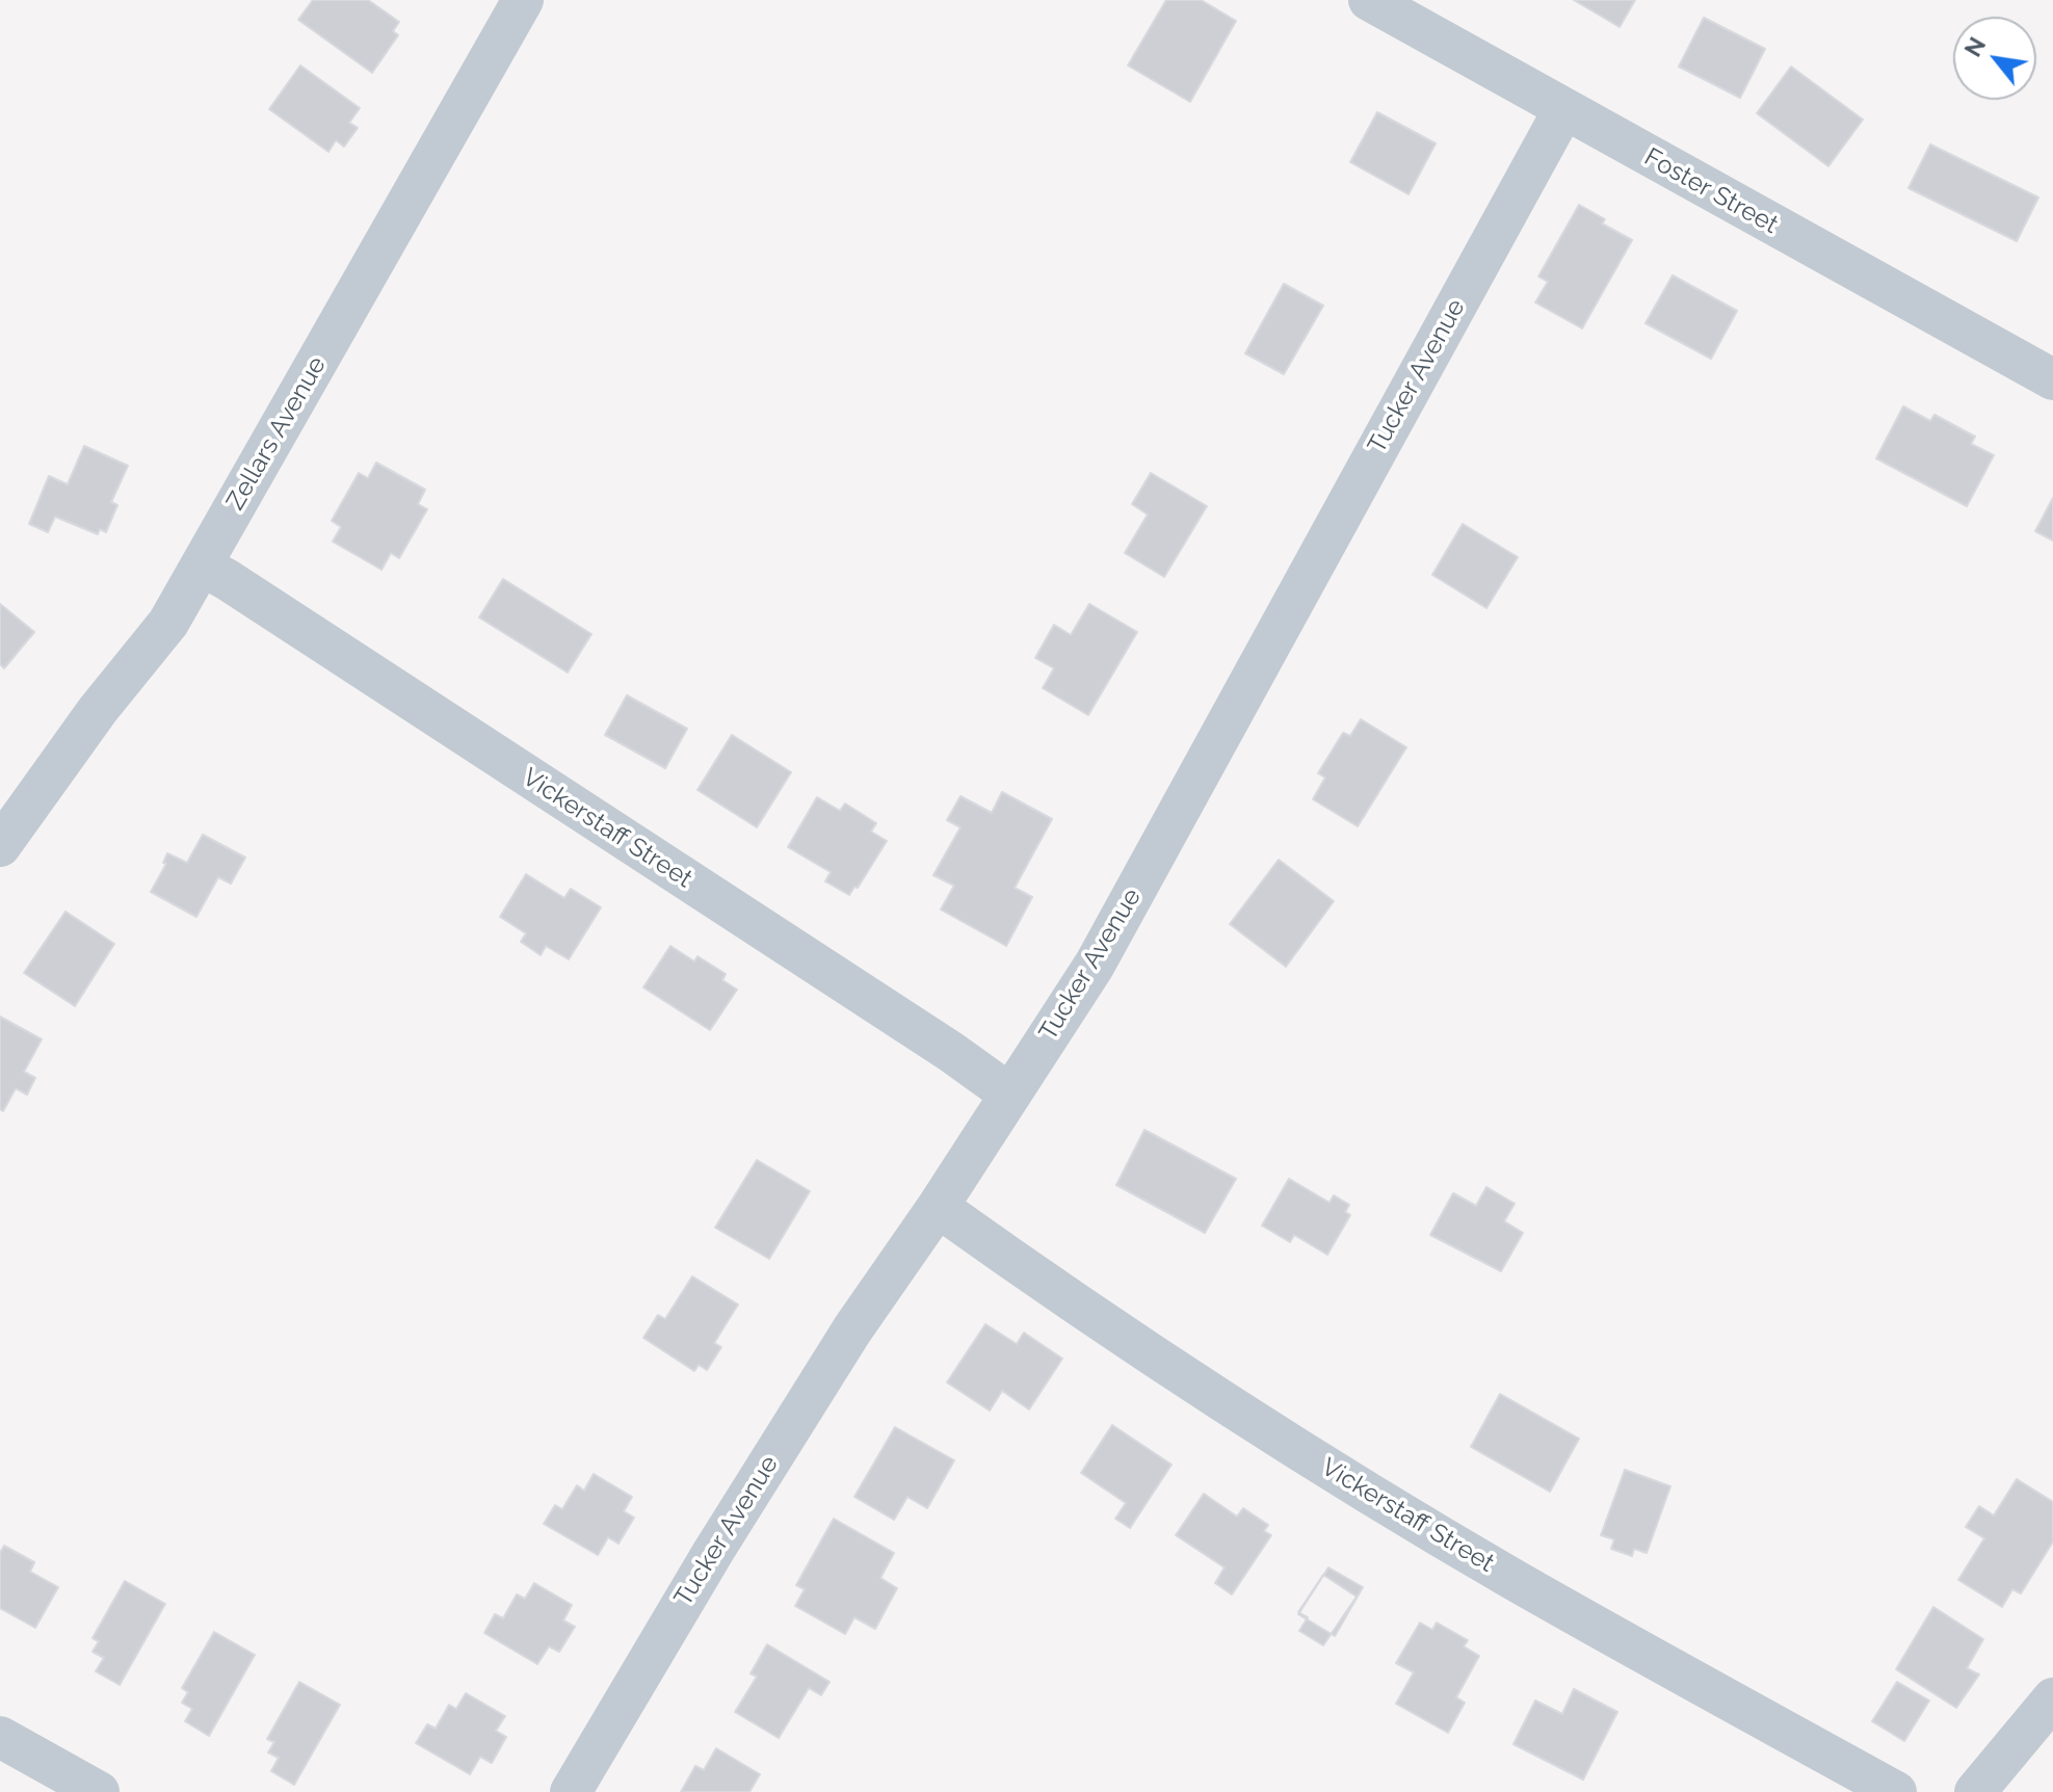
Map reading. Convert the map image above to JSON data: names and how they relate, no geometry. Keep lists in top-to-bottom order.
{
  "streets": {
    "street": [
      "Foster Street",
      "Tucker Avenue",
      "Zellars Avenue",
      "Vickerstaff Street"
    ]
  },
  "crossings": [
    ["Foster Street", "Tucker Avenue"],
    ["Tucker Avenue", "Vickerstaff Street"],
    ["Zellars Avenue", "Vickerstaff Street"]
  ],
  "north": "top left"
}
